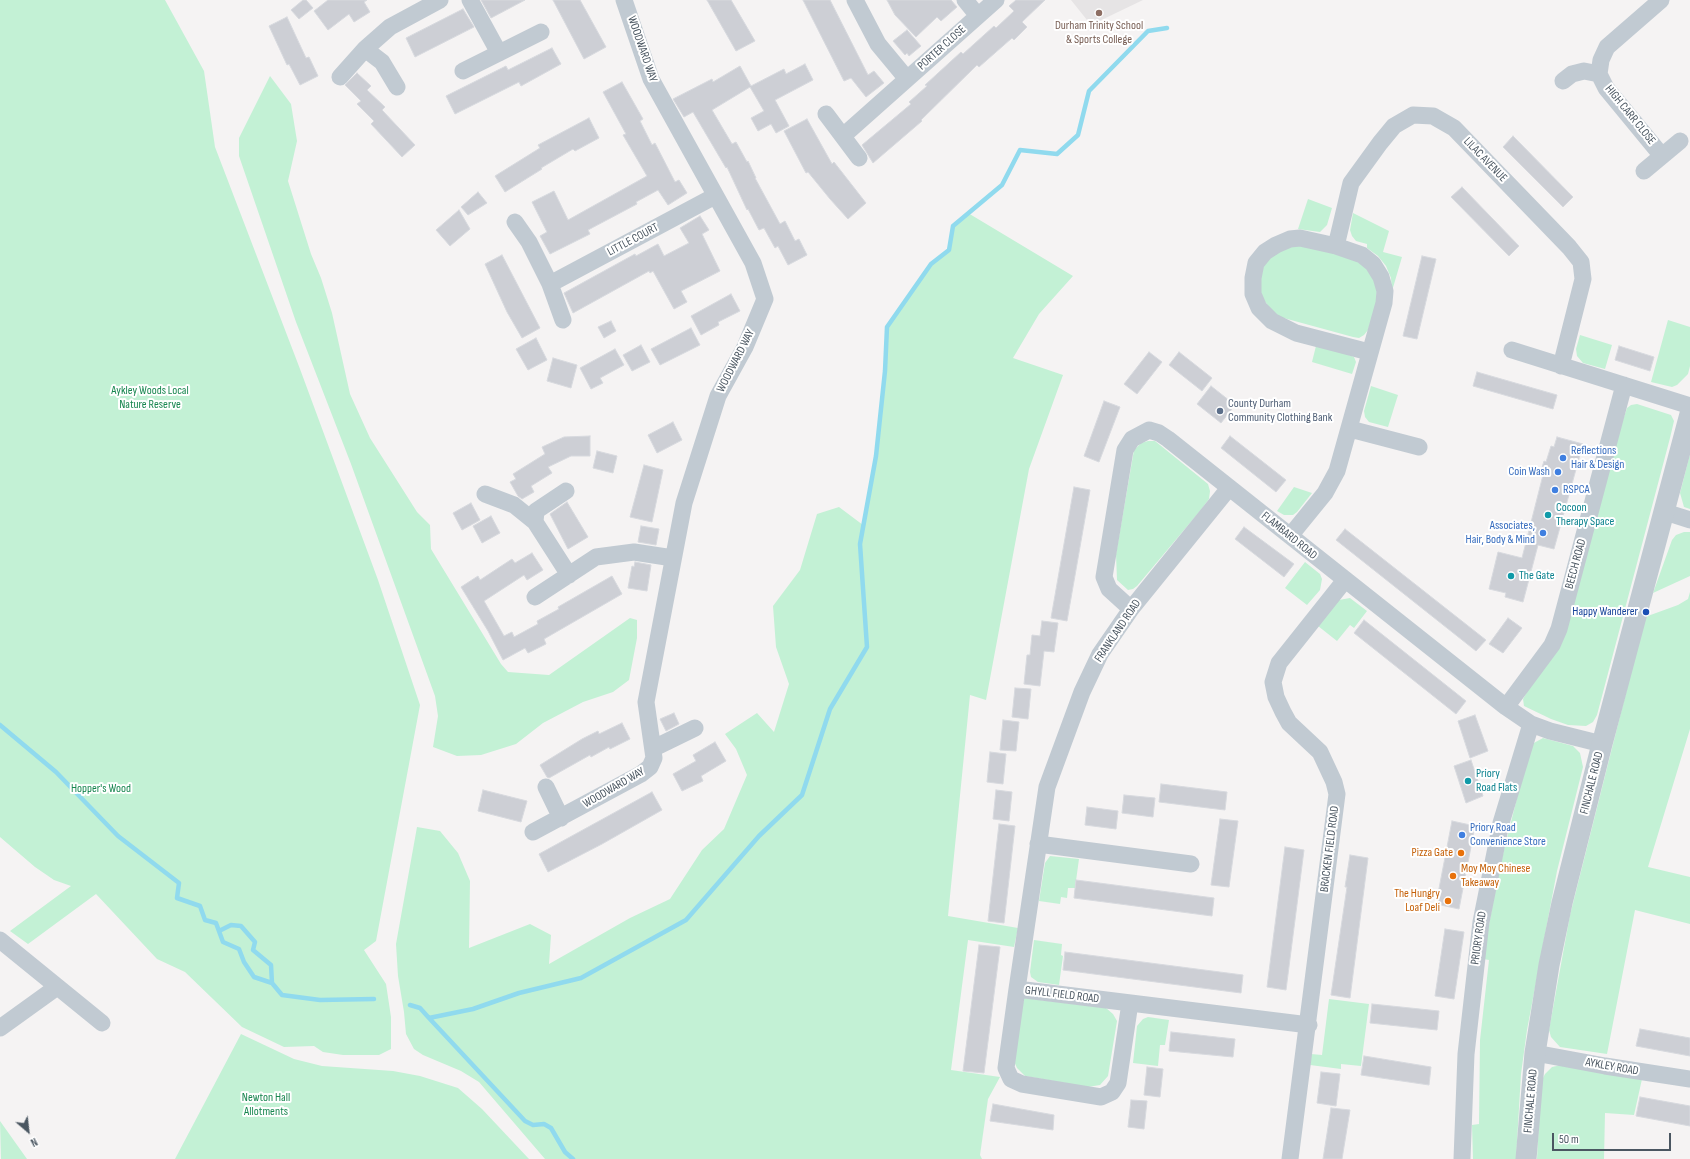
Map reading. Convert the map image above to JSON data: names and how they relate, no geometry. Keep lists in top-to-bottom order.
{
  "streets": {
    "street": [
      "PORTER CLOSE",
      "WOODWARD WAY",
      "HIGH CARR CLOSE",
      "LILAC AVENUE",
      "LITTLE COURT",
      "FLAMBARD ROAD",
      "BEECH ROAD",
      "FRANKLAND ROAD",
      "FINCHALE ROAD",
      "BRACKEN FIELD ROAD",
      "PRIORY ROAD",
      "GHYLL FIELD ROAD",
      "AYKLEY ROAD"
    ]
  },
  "crossings": [
    ["WOODWARD WAY", "LITTLE COURT"],
    ["FLAMBARD ROAD", "BEECH ROAD"],
    ["FLAMBARD ROAD", "FRANKLAND ROAD"],
    ["FLAMBARD ROAD", "FINCHALE ROAD"],
    ["FLAMBARD ROAD", "BRACKEN FIELD ROAD"],
    ["FLAMBARD ROAD", "PRIORY ROAD"],
    ["FRANKLAND ROAD", "GHYLL FIELD ROAD"],
    ["FINCHALE ROAD", "AYKLEY ROAD"],
    ["BRACKEN FIELD ROAD", "GHYLL FIELD ROAD"]
  ],
  "parks": ["Aykley Woods Local Nature Reserve", "Hopper's Wood", "Newton Hall Allotments"],
  "places": [
    "Durham Trinity School & Sports College",
    "County Durham Community Clothing Bank",
    "Reflections Hair & Design",
    "Coin Wash",
    "RSPCA",
    "Cocoon Therapy Space",
    "Associates, Hair, Body & Mind",
    "The Gate",
    "Happy Wanderer",
    "Priory Road Flats",
    "Priory Road Convenience Store",
    "Pizza Gate",
    "Moy Moy Chinese Takeaway",
    "The Hungry Loaf Deli"
  ],
  "scale_bar": "50 m",
  "north": "bottom right"
}
